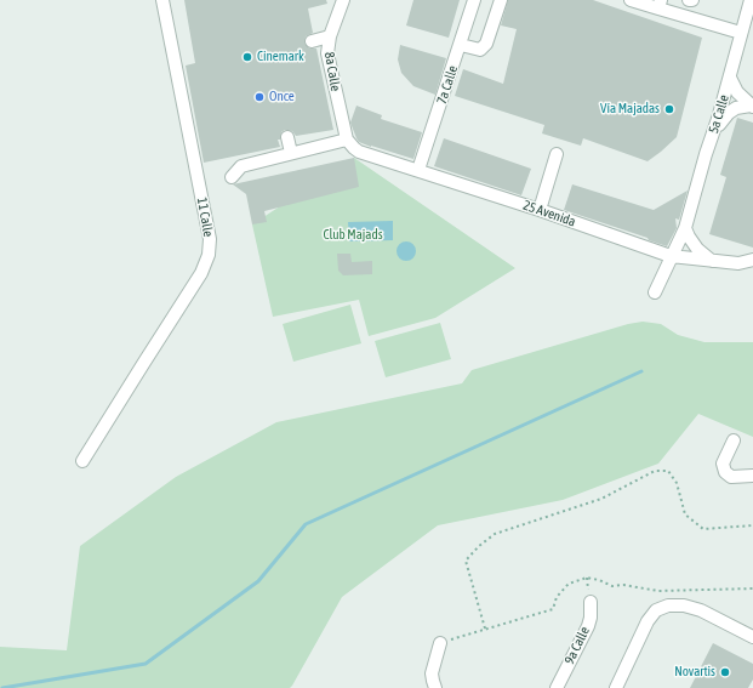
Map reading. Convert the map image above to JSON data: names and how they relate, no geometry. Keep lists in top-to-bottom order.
{
  "streets": {
    "street": [
      "8a Calle",
      "7a Calle",
      "5a Calle",
      "25 Avenida",
      "11 Calle",
      "9a Calle"
    ]
  },
  "crossings": [
    ["8a Calle", "25 Avenida"],
    ["7a Calle", "25 Avenida"],
    ["5a Calle", "25 Avenida"]
  ],
  "parks": ["Club Majads"],
  "places": [
    "Cinemark",
    "Once",
    "Vía Majadas",
    "Novartis"
  ]
}
